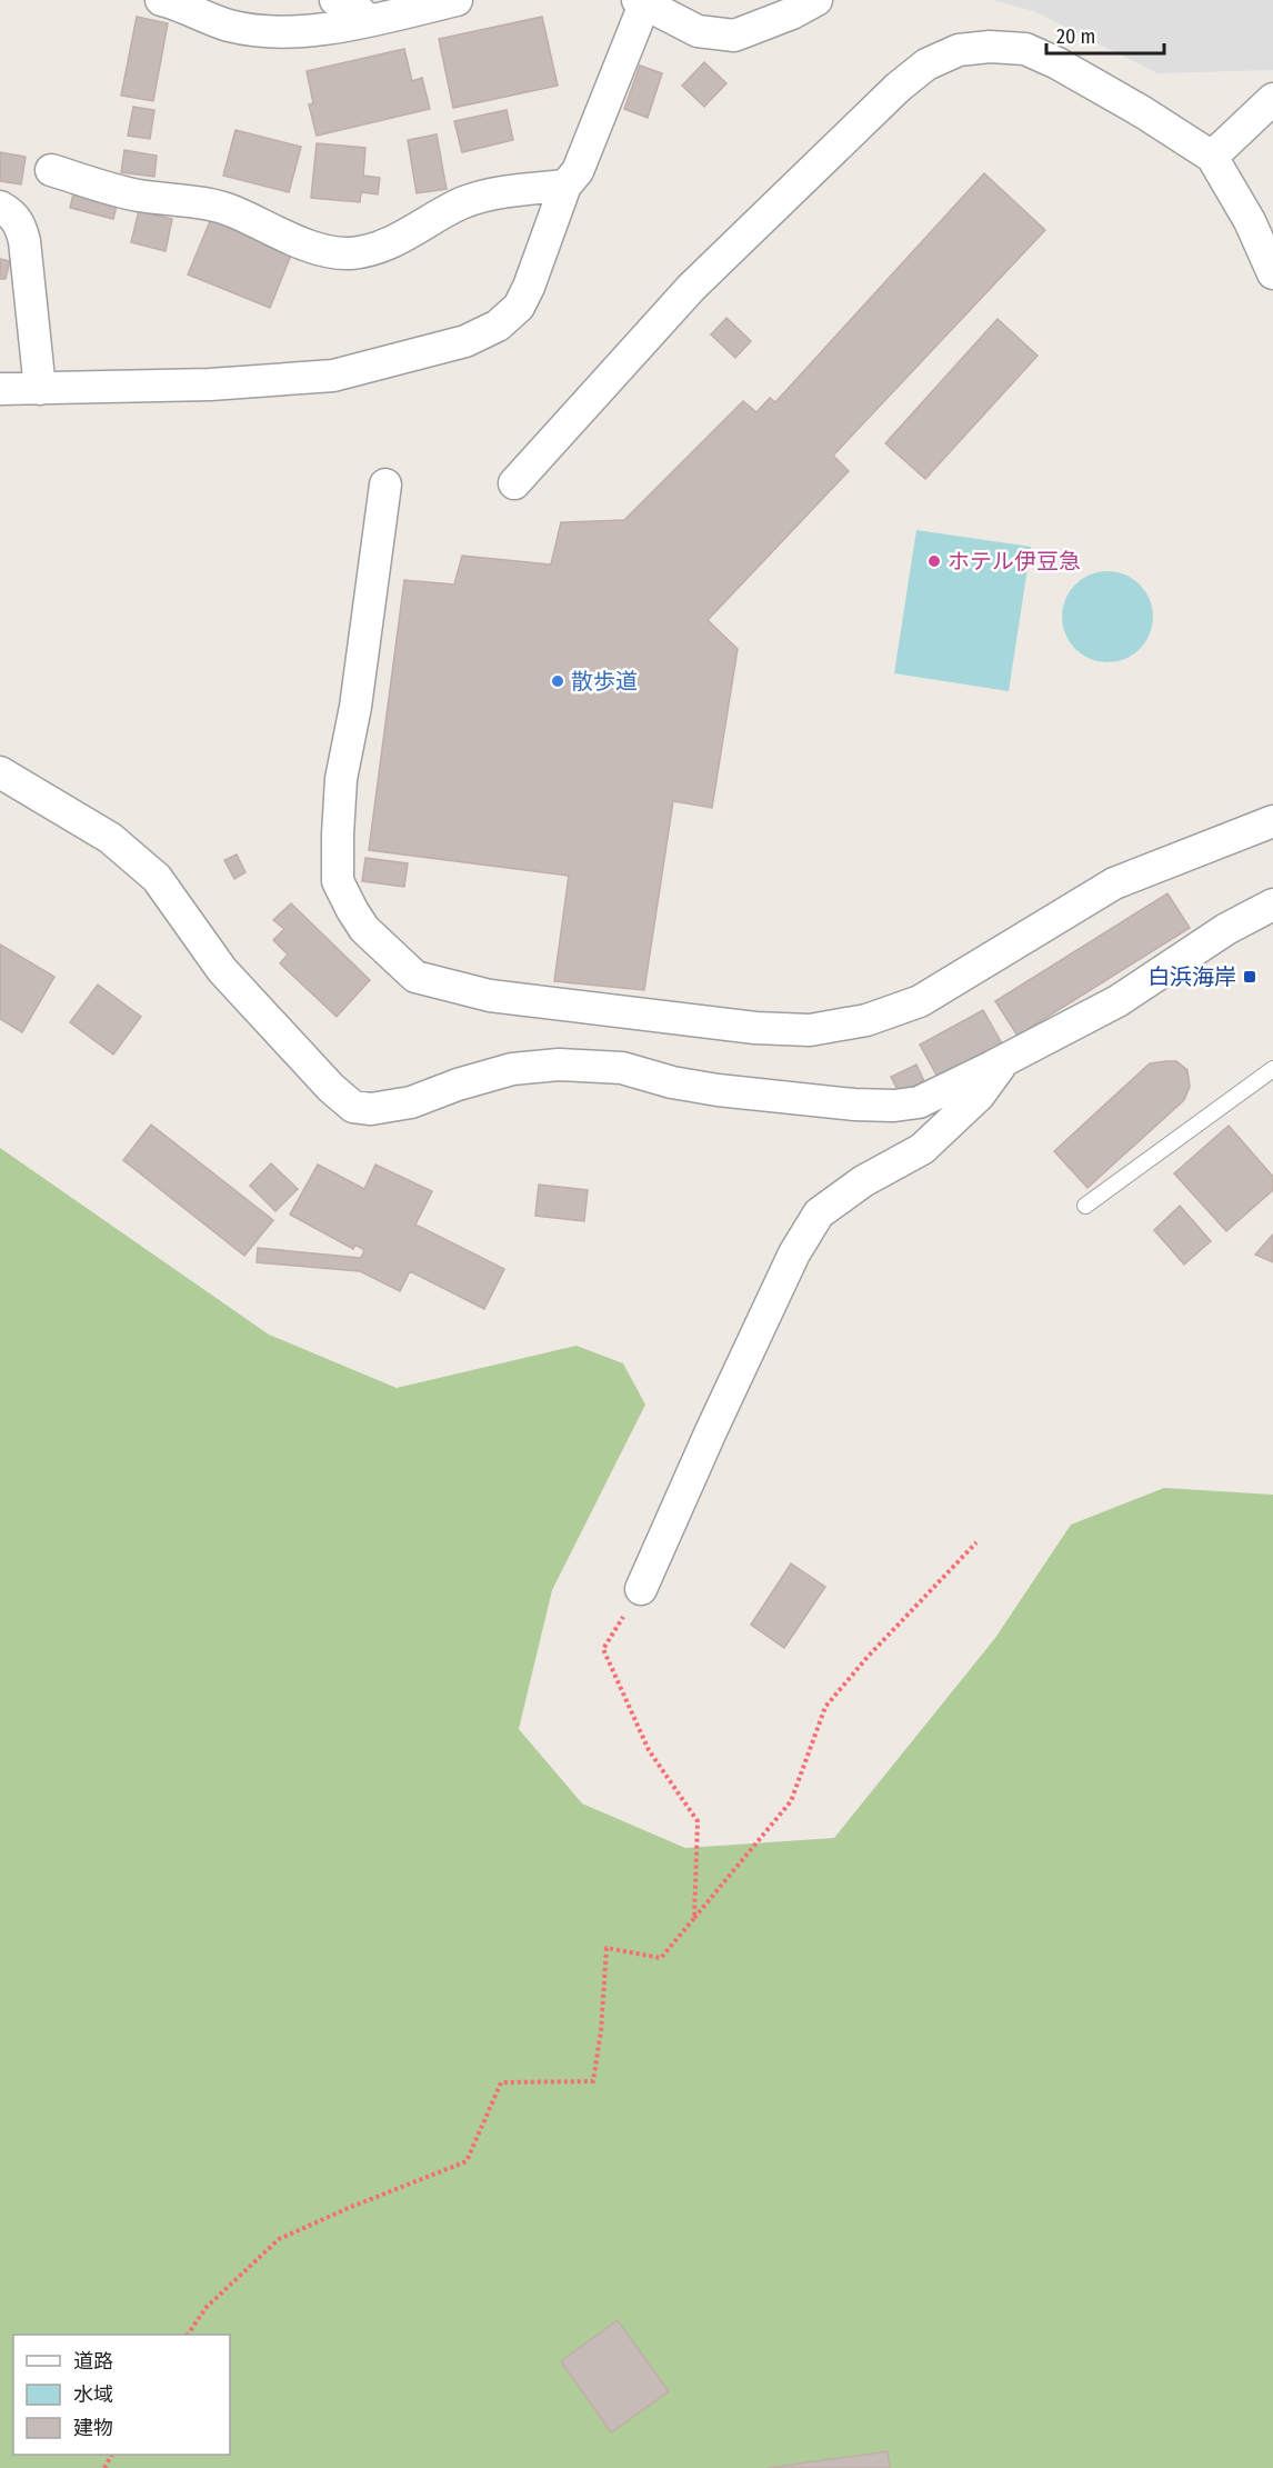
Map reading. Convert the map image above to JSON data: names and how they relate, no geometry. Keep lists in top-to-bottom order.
{
  "places": {
    "other": ["ホテル伊豆急", "散歩道"],
    "transit": ["白浜海岸"]
  },
  "legend": ["道路", "水域", "建物"],
  "scale_bar": "20 m"
}
